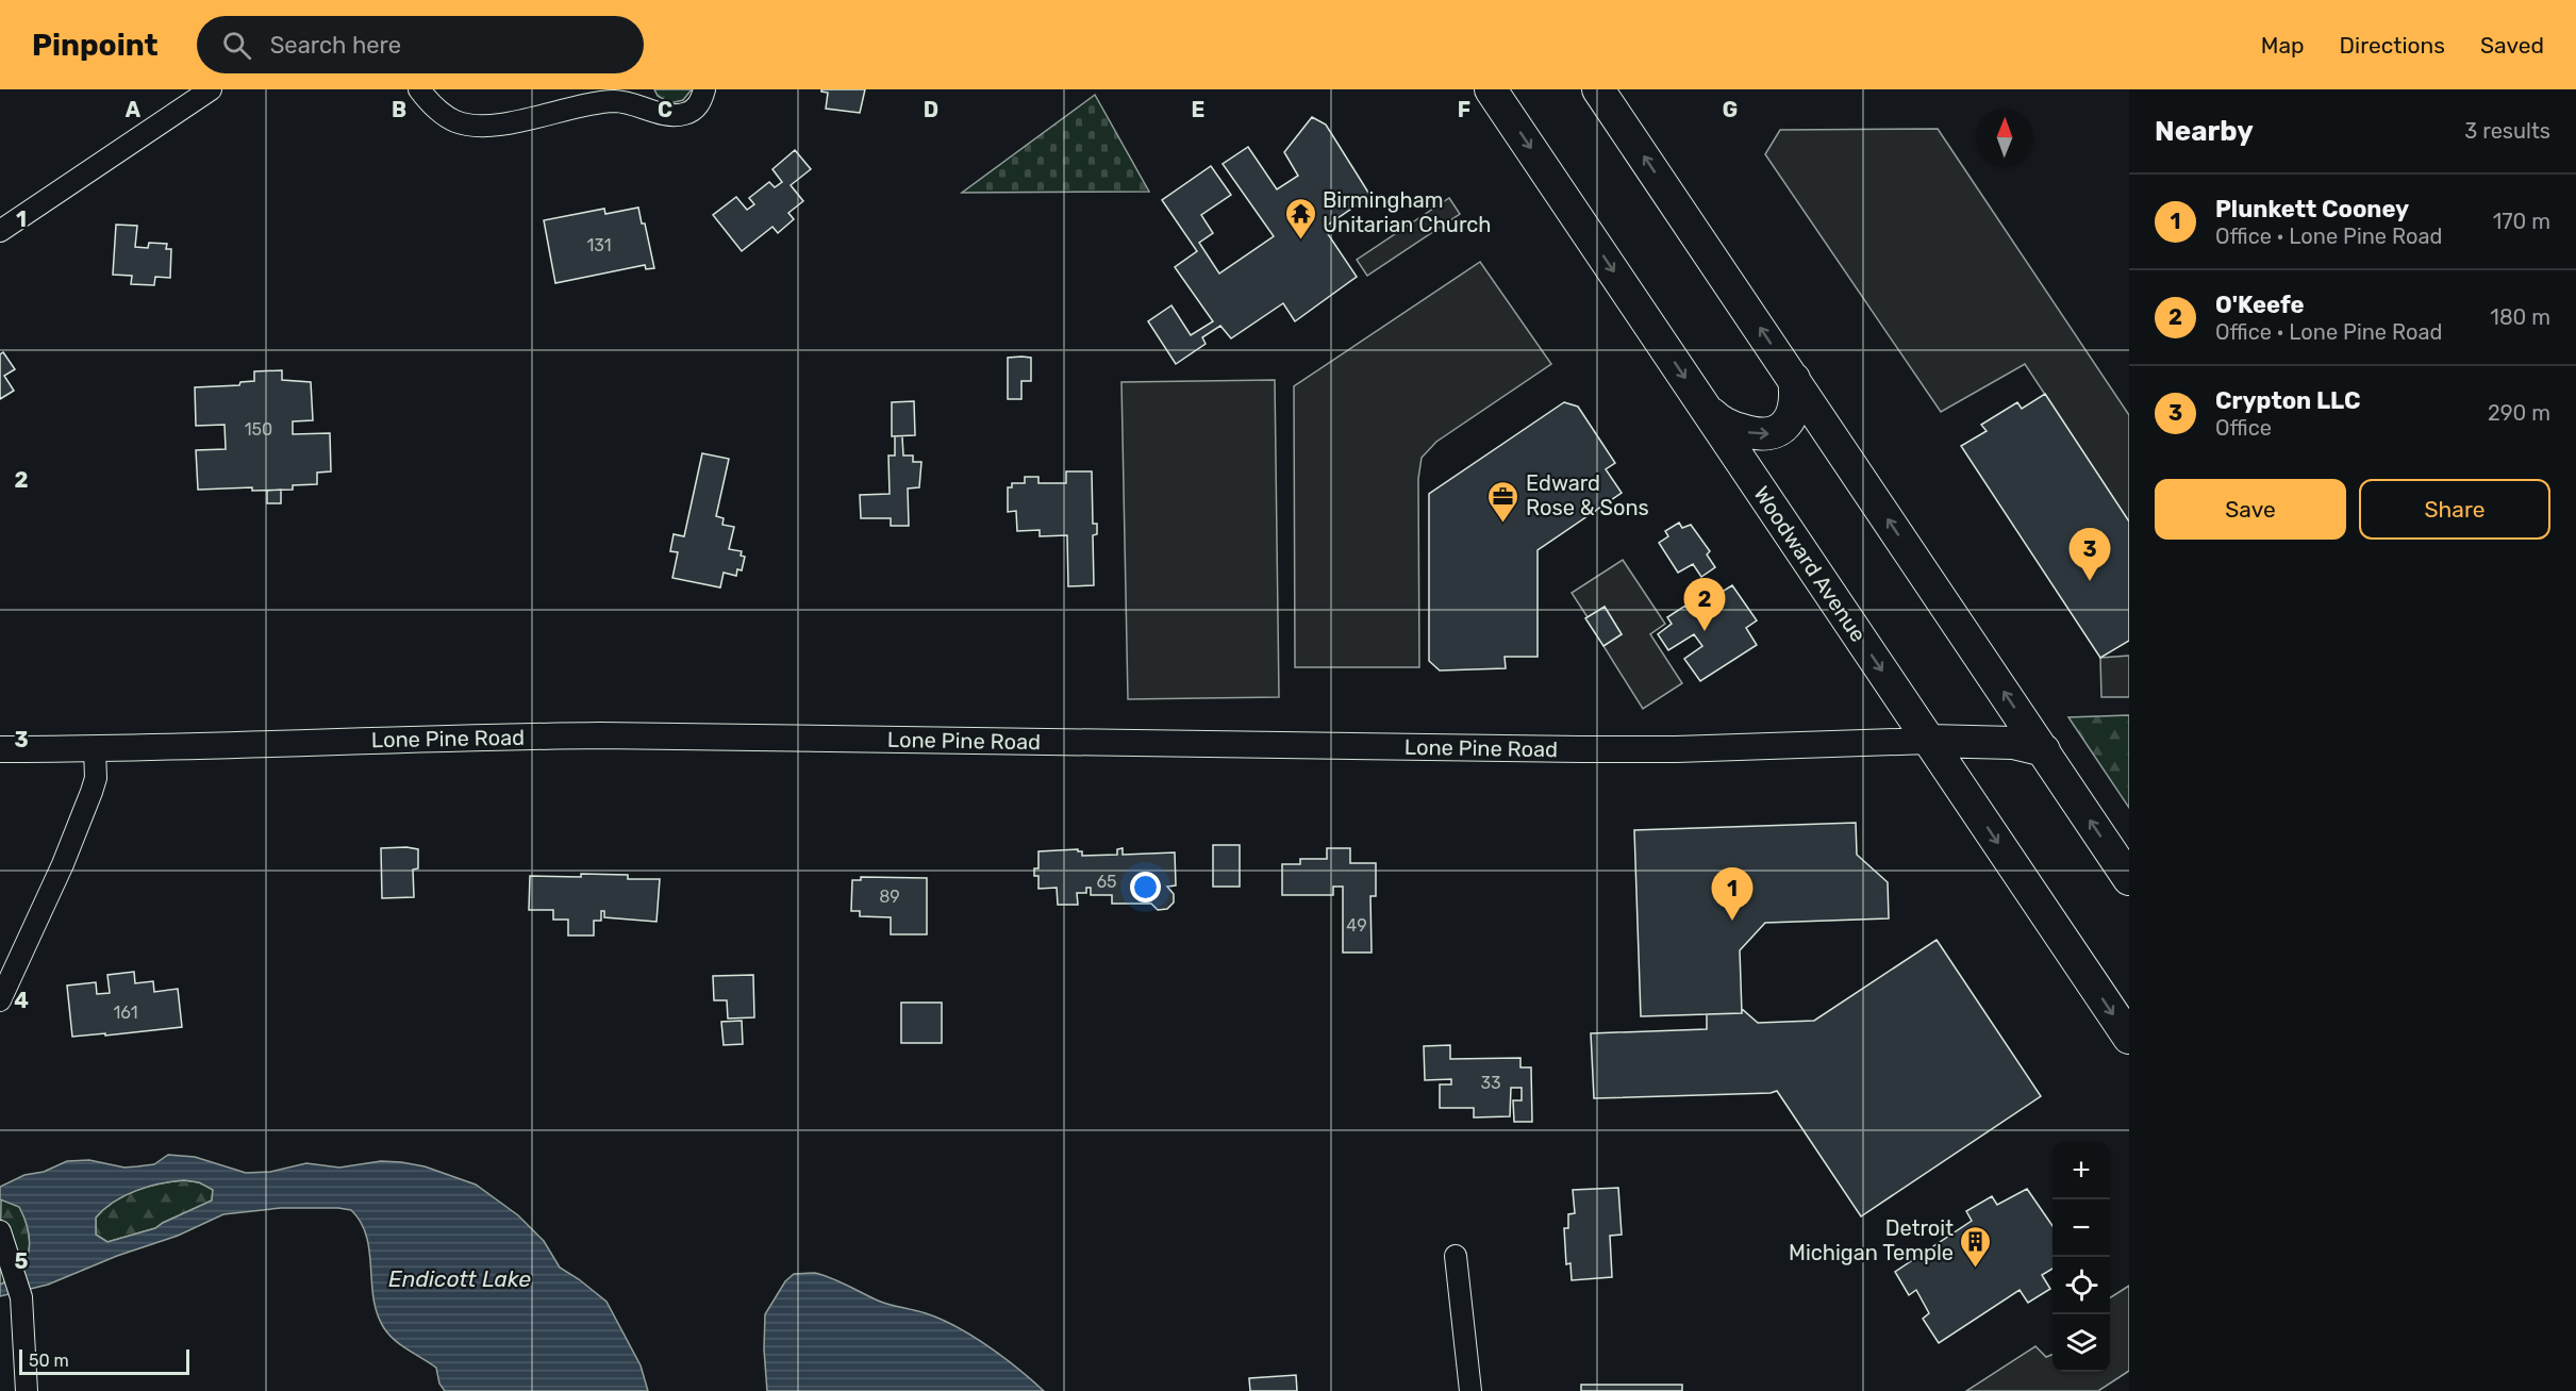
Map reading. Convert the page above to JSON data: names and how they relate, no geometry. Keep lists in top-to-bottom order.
{
  "streets": {
    "main road": ["Woodward Avenue"],
    "street": ["Lone Pine Road"]
  },
  "crossings": [
    ["Woodward Avenue", "Lone Pine Road"]
  ],
  "water": ["Endicott Lake"],
  "places": {
    "temple": ["Birmingham Unitarian Church"],
    "office": ["Edward Rose & Sons"],
    "building": ["Detroit Michigan Temple"]
  },
  "house_numbers": [
    "131",
    "150",
    "65",
    "89",
    "49",
    "161",
    "33"
  ],
  "scale_bar": "50 m",
  "north": "top",
  "page": {
    "header": "Pinpoint",
    "search": "Search here",
    "nav": ["Map", "Directions", "Saved"],
    "heading": ["Nearby", "3 results"],
    "list": [
      {
        "mark": "1",
        "name": "Plunkett Cooney",
        "note": "Office · Lone Pine Road",
        "value": "170 m"
      },
      {
        "mark": "2",
        "name": "O'Keefe",
        "note": "Office · Lone Pine Road",
        "value": "180 m"
      },
      {
        "mark": "3",
        "name": "Crypton LLC",
        "note": "Office",
        "value": "290 m"
      }
    ],
    "buttons": ["Save", "Share"],
    "pins": ["3", "2", "1"],
    "map_buttons": ["+", "−"],
    "scale": "50 m"
  },
  "grid": {
    "columns": [
      "A",
      "B",
      "C",
      "D",
      "E",
      "F",
      "G"
    ],
    "rows": [
      "1",
      "2",
      "3",
      "4",
      "5"
    ]
  }
}
